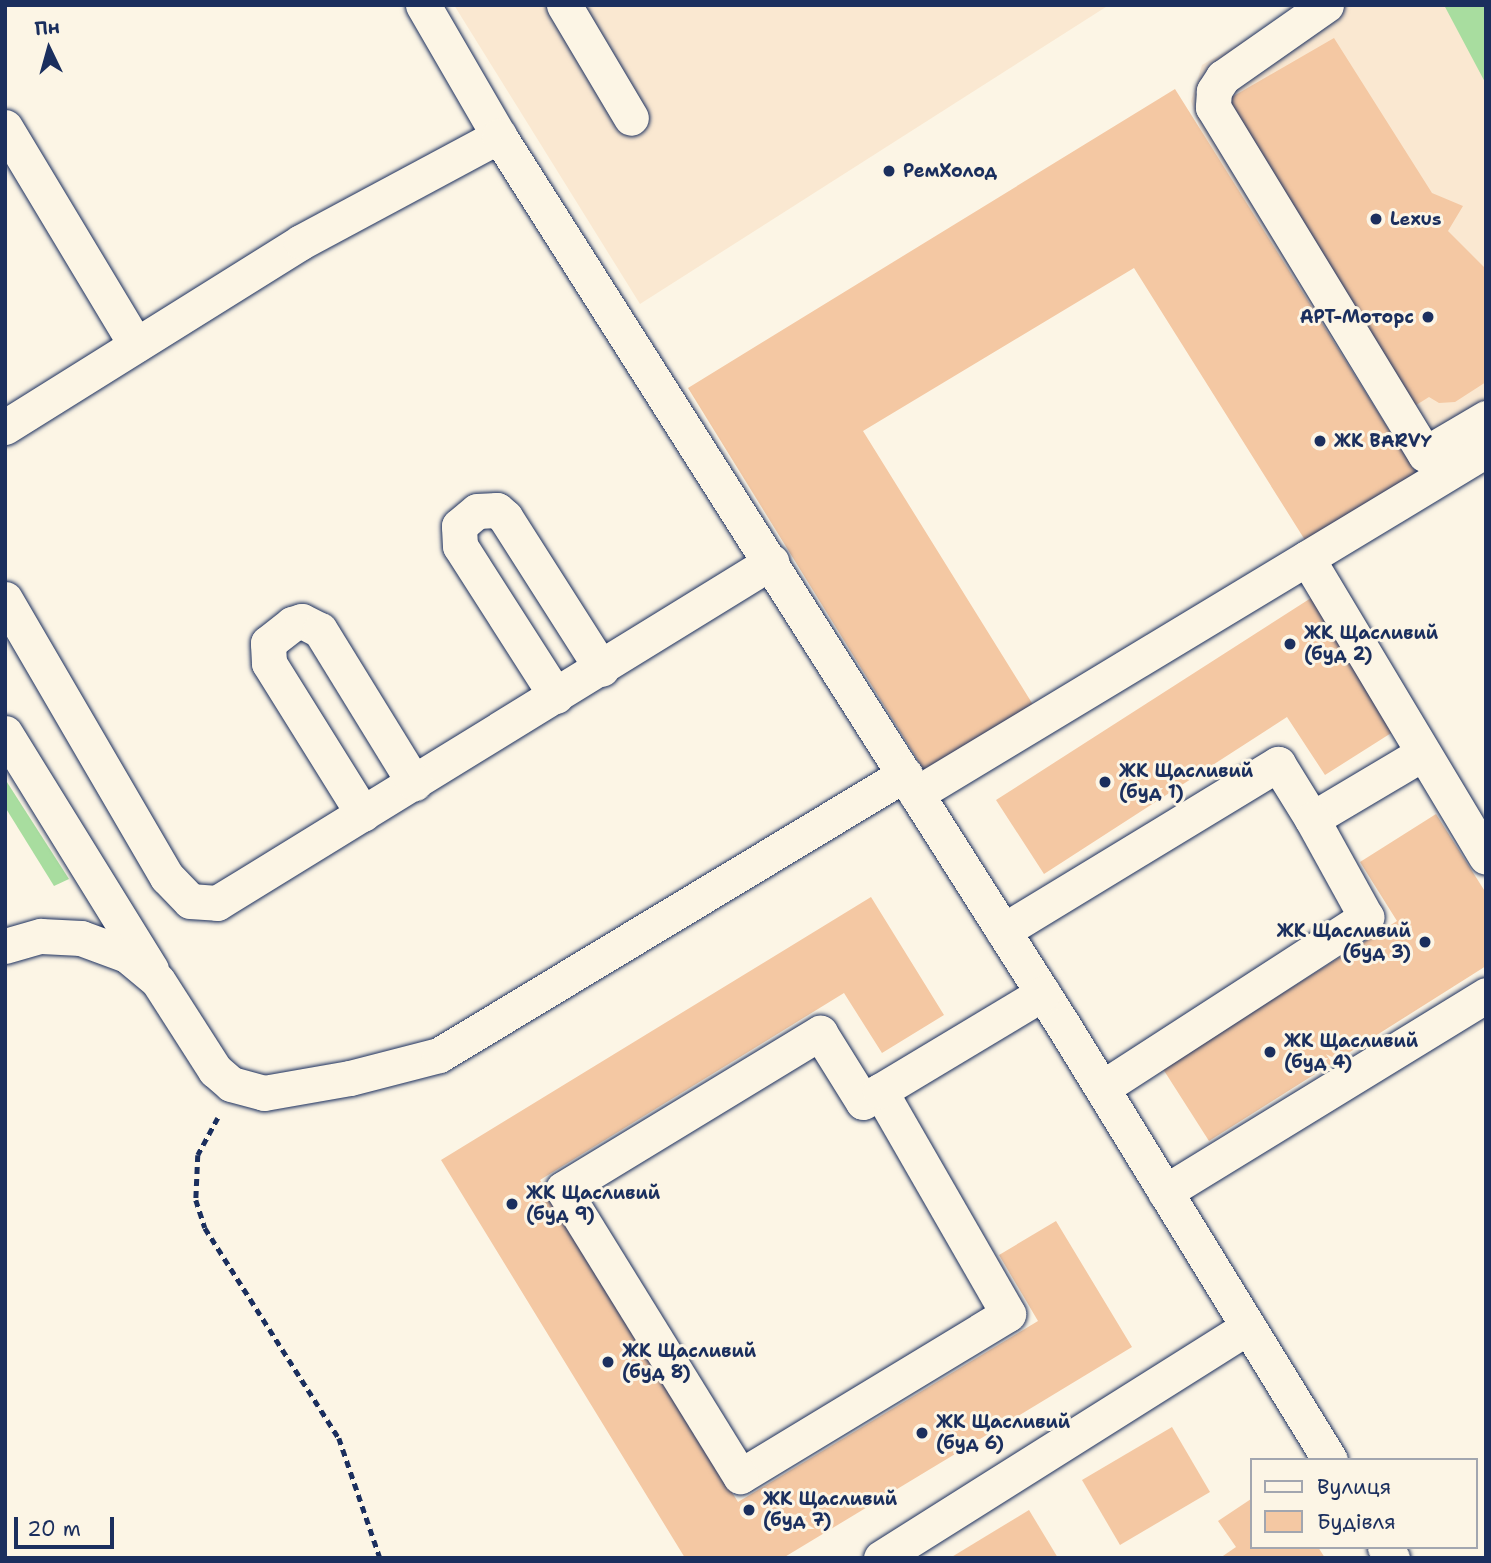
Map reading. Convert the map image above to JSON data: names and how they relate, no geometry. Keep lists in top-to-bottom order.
{
  "places": [
    "РемХолод",
    "Lexus",
    "АРТ-Моторс",
    "ЖК BARVY",
    "ЖК Щасливий (буд 2)",
    "ЖК Щасливий (буд 1)",
    "ЖК Щасливий (буд 3)",
    "ЖК Щасливий (буд 4)",
    "ЖК Щасливий (буд 9)",
    "ЖК Щасливий (буд 8)",
    "ЖК Щасливий (буд 6)",
    "ЖК Щасливий (буд 7)"
  ],
  "legend": ["Вулиця", "Будівля"],
  "scale_bar": "20 m",
  "north": "top"
}
